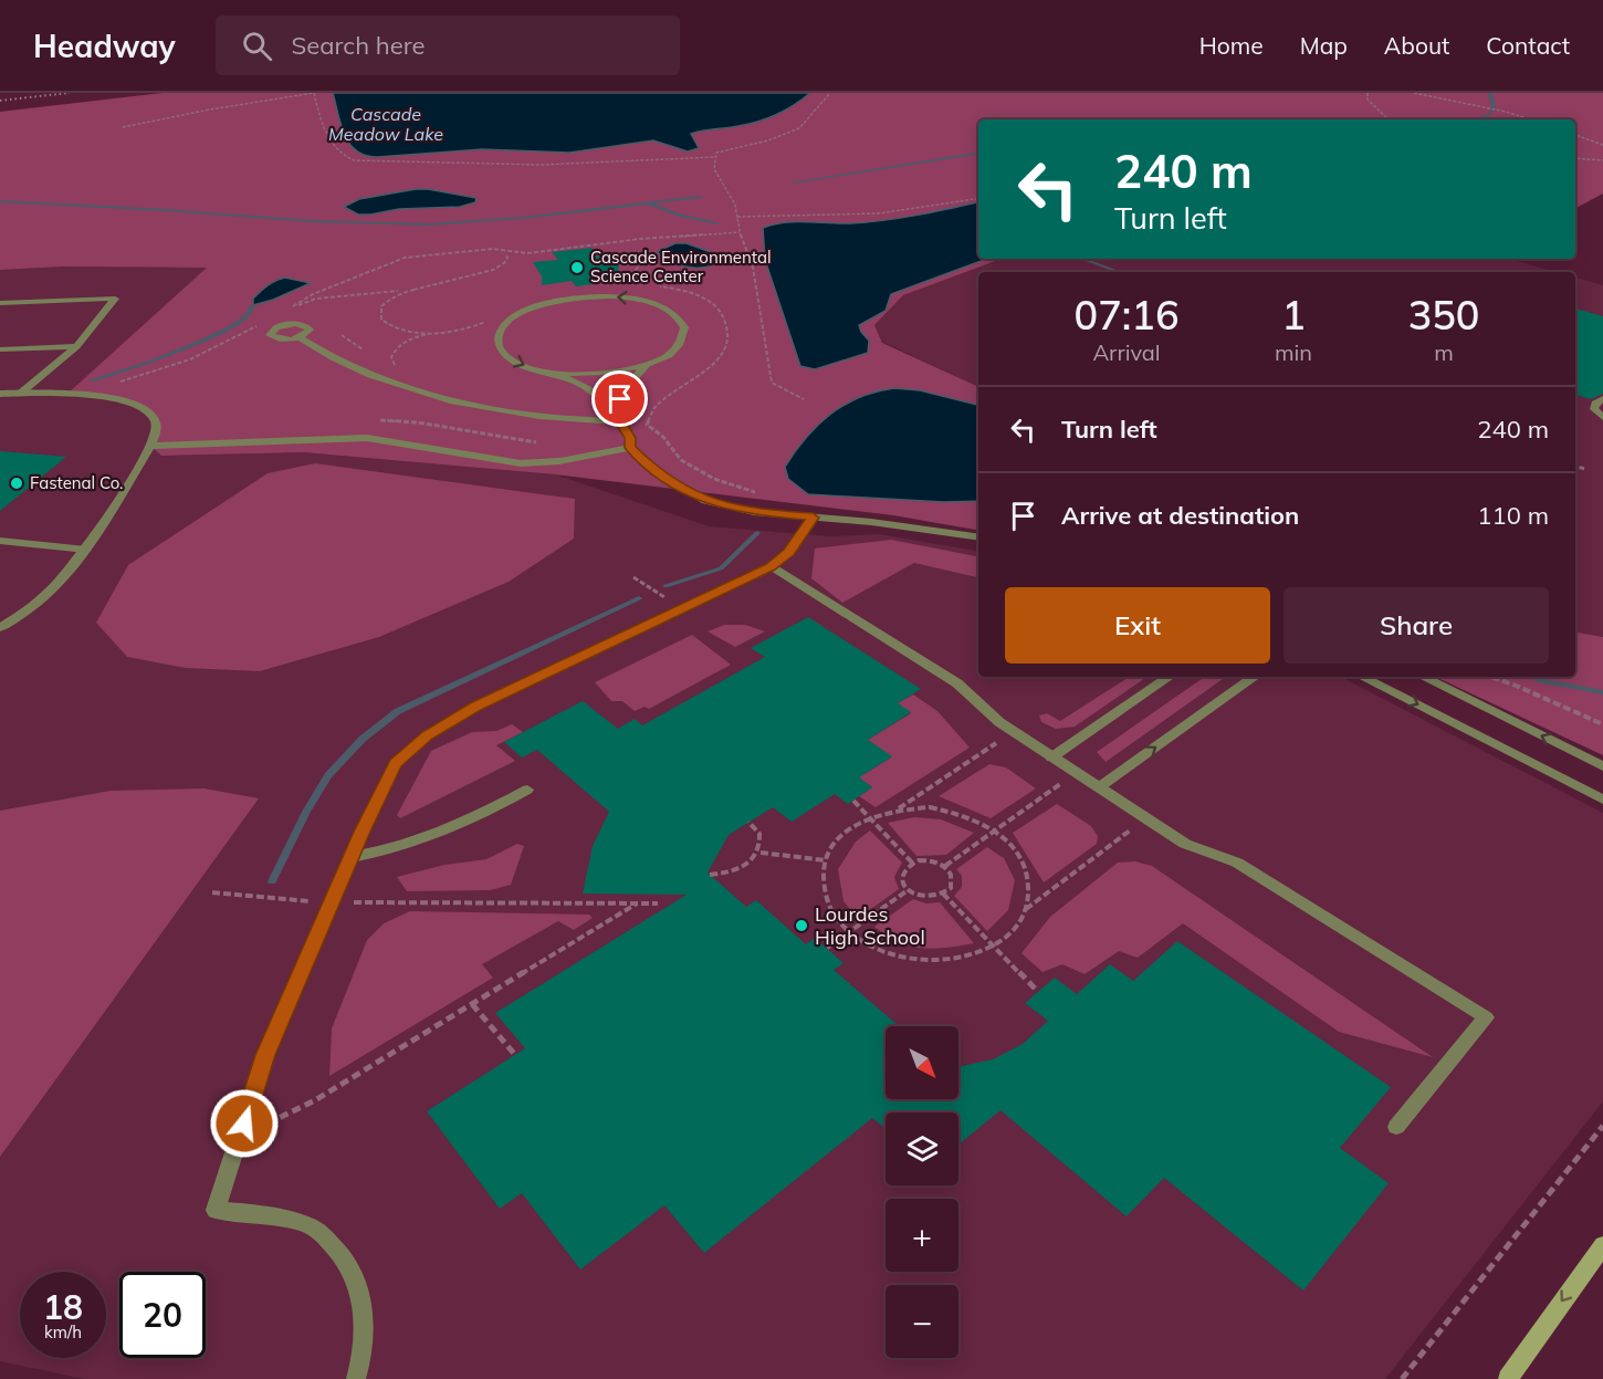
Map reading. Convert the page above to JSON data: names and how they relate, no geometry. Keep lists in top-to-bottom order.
{
  "water": ["Cascade Meadow Lake"],
  "places": ["Cascade Environmental Science Center", "Fastenal Co.", "Lourdes High School"],
  "north": "bottom right",
  "page": {
    "header": "Headway",
    "search": "Search here",
    "nav": [
      "Home",
      "Map",
      "About",
      "Contact"
    ],
    "turn": ["240 m", "Turn left"],
    "eta": [
      "07:16",
      "Arrival",
      "1",
      "min",
      "350",
      "m"
    ],
    "list": [
      {
        "name": "Turn left",
        "value": "240 m"
      },
      {
        "name": "Arrive at destination",
        "value": "110 m"
      }
    ],
    "buttons": ["Exit", "Share"],
    "map_buttons": ["+", "−"],
    "speed": "18 km/h",
    "limit": "20"
  }
}
